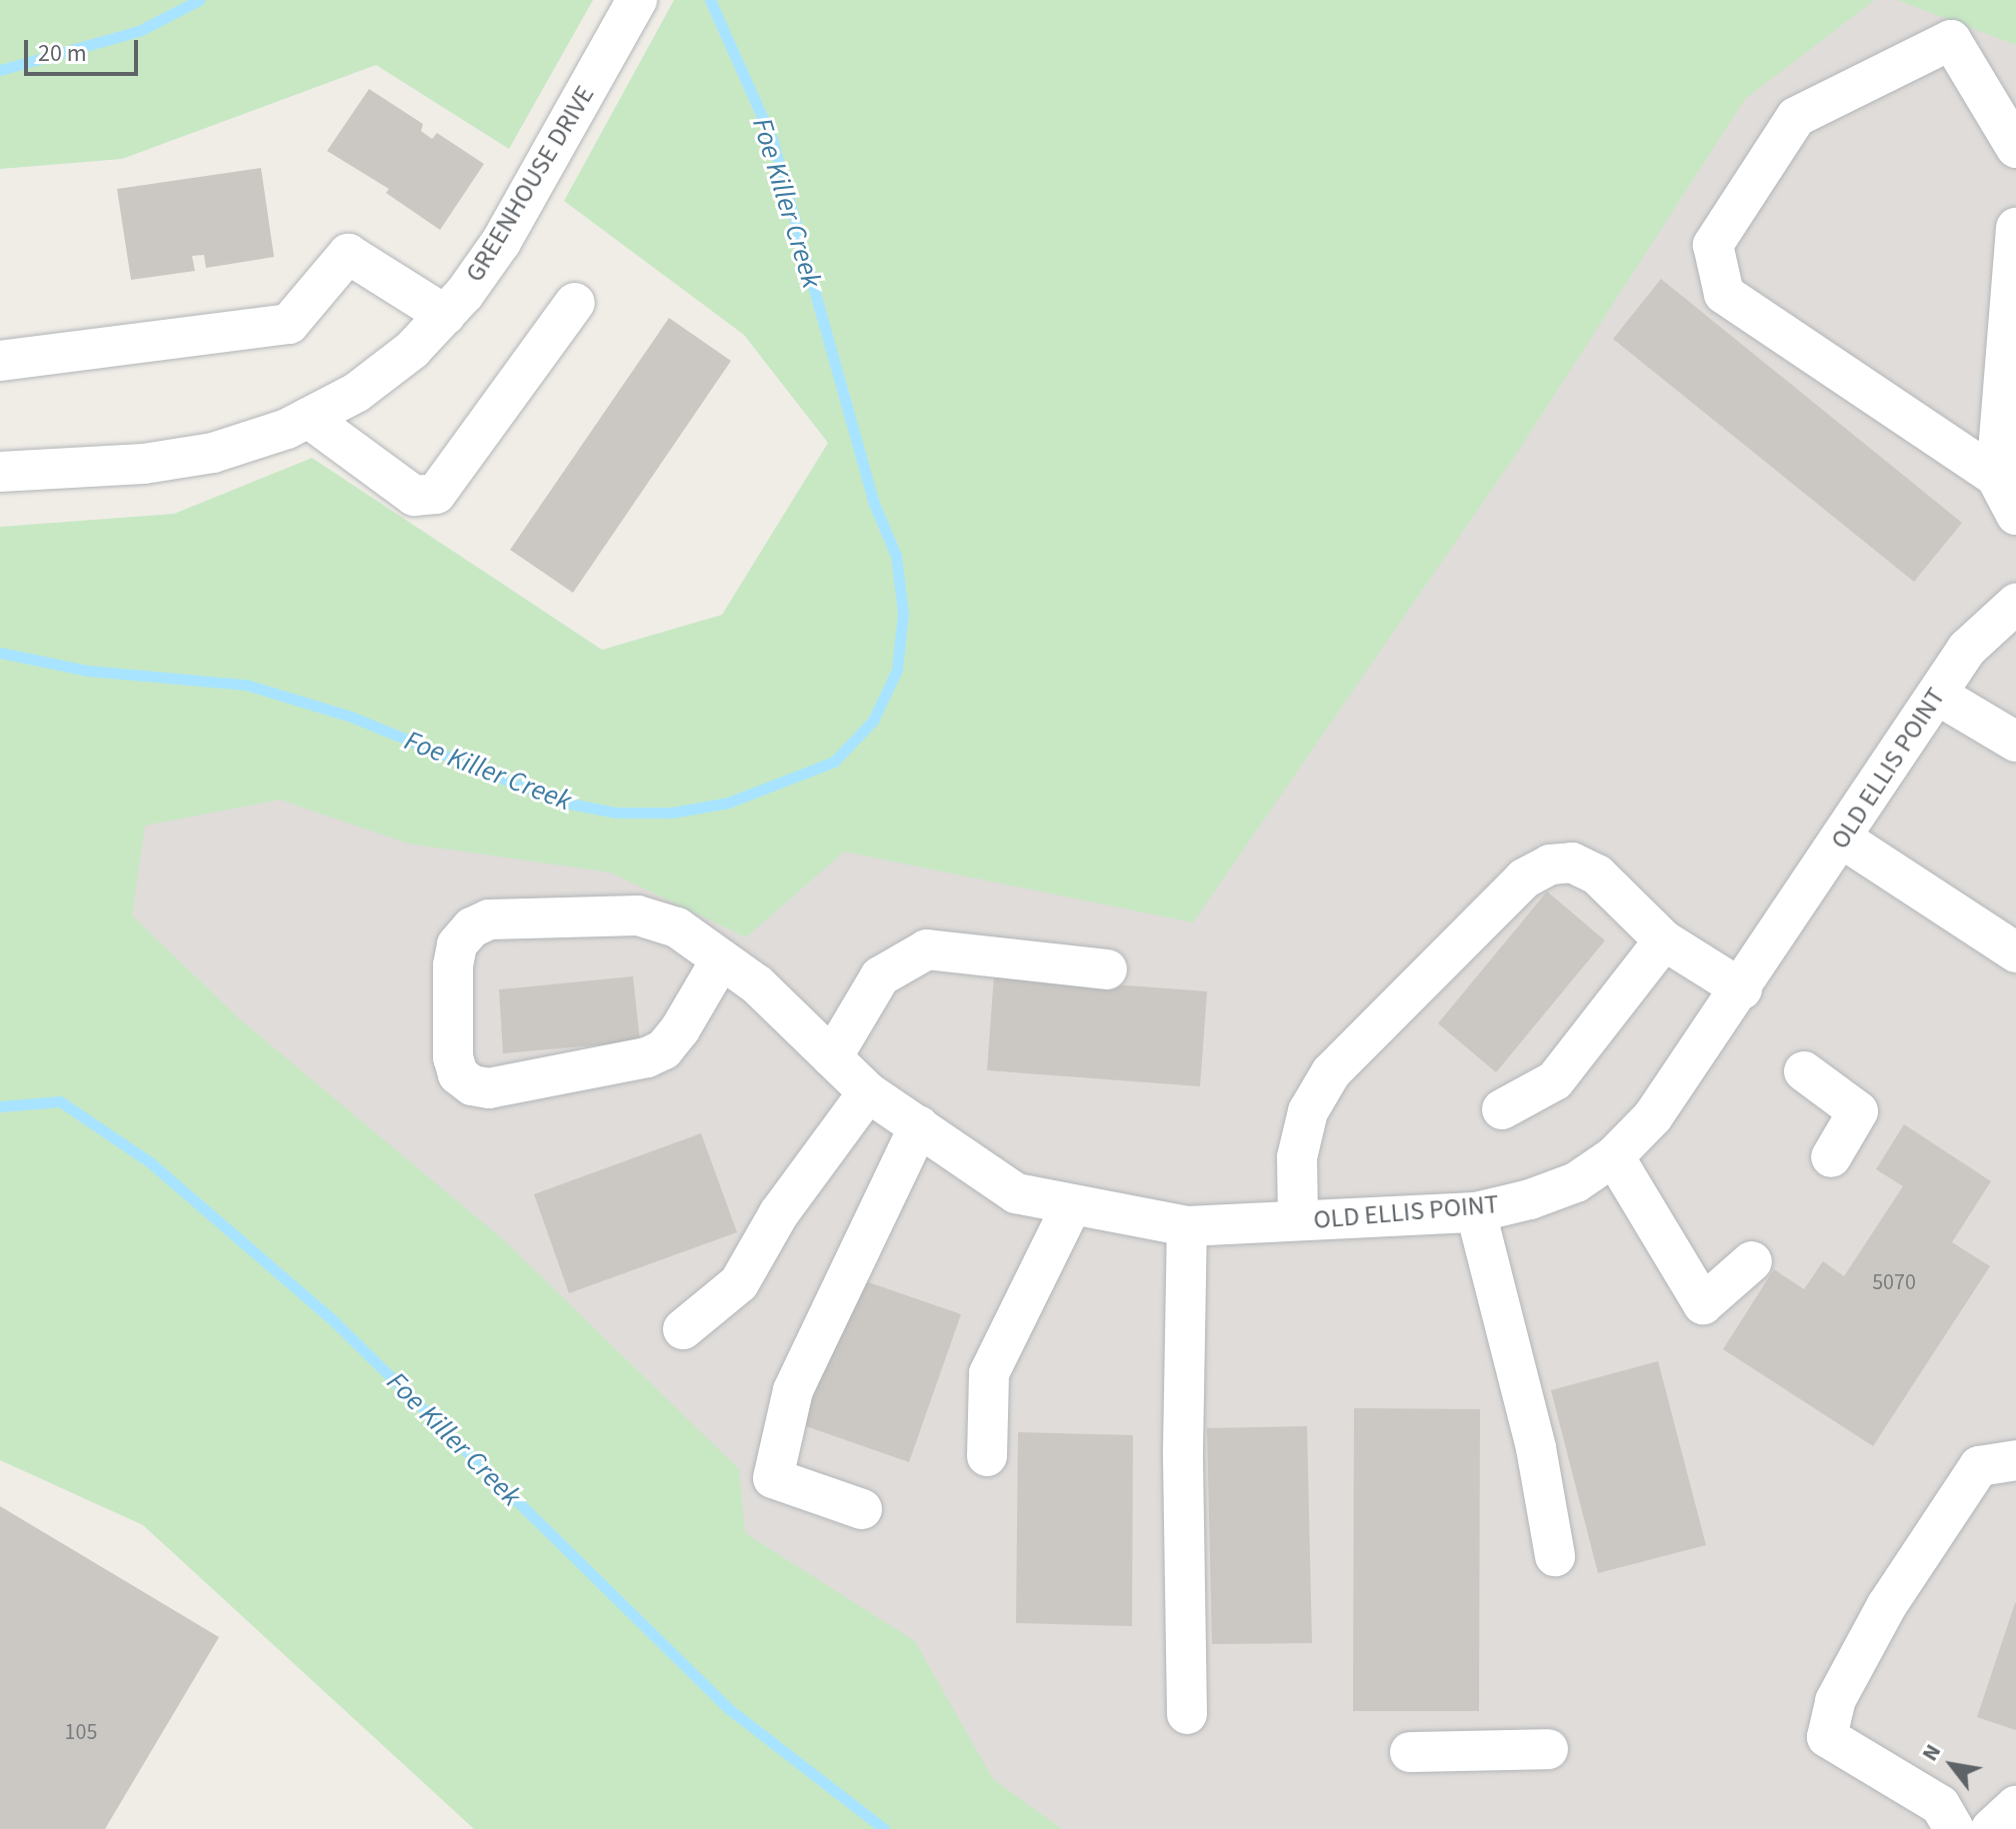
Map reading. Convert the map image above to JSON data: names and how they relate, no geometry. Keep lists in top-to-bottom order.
{
  "streets": {
    "street": ["GREENHOUSE DRIVE", "OLD ELLIS POINT"]
  },
  "water": ["Foe Killer Creek"],
  "house_numbers": ["5070", "105"],
  "scale_bar": "20 m",
  "north": "top left"
}
